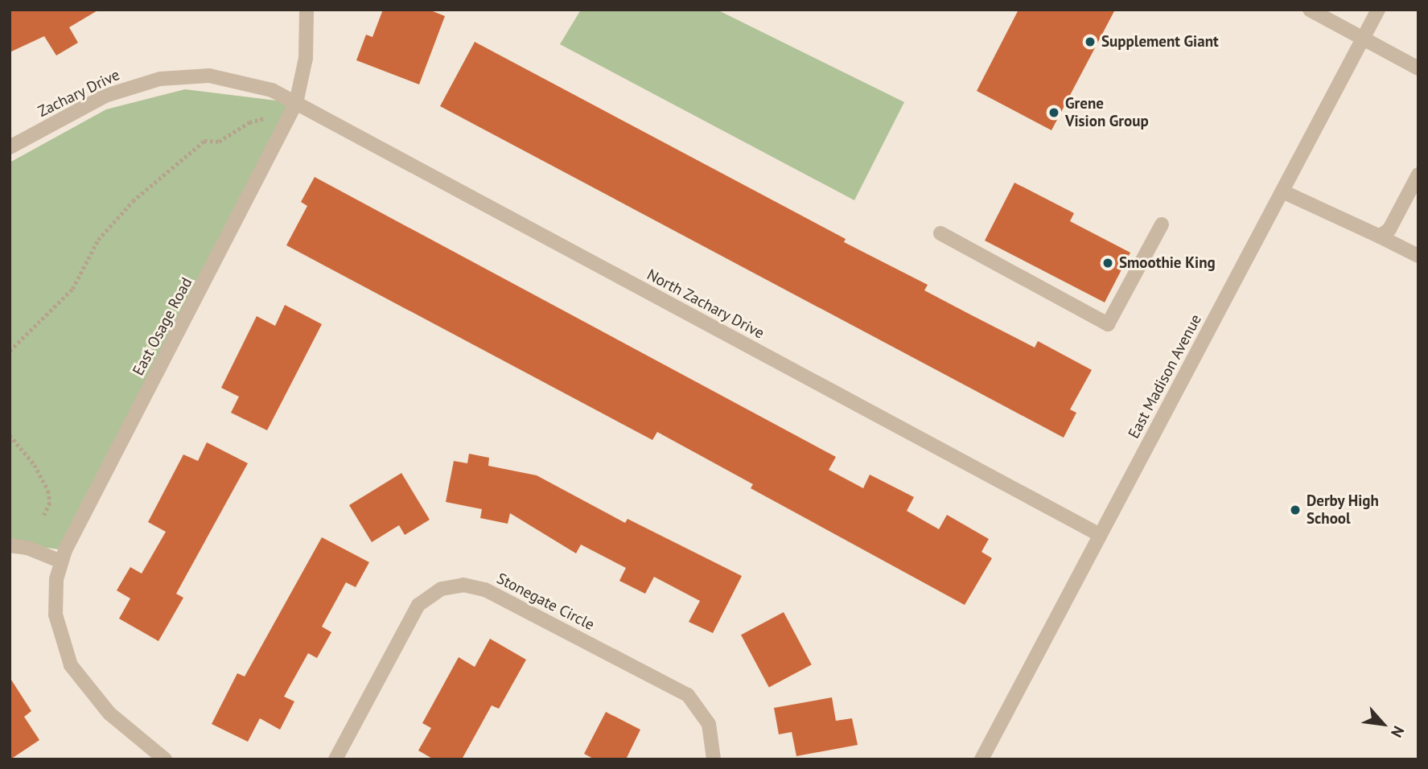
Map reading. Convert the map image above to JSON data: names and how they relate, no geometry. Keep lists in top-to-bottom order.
{
  "streets": {
    "street": [
      "Zachary Drive",
      "North Zachary Drive",
      "East Osage Road",
      "East Madison Avenue",
      "Stonegate Circle"
    ]
  },
  "crossings": [
    ["Zachary Drive", "North Zachary Drive"],
    ["Zachary Drive", "East Osage Road"],
    ["North Zachary Drive", "East Osage Road"],
    ["North Zachary Drive", "East Madison Avenue"]
  ],
  "places": [
    "Supplement Giant",
    "Grene Vision Group",
    "Smoothie King",
    "Derby High School"
  ],
  "north": "bottom right"
}
